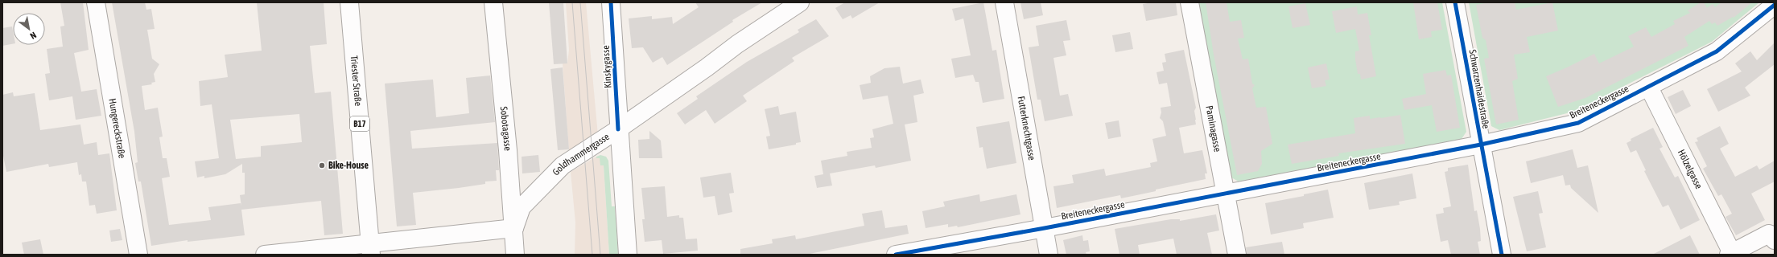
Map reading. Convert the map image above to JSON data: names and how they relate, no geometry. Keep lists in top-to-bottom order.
{
  "streets": {
    "street": [
      "Kinskygasse",
      "Triester Straße",
      "Schwarzenhaidestraße",
      "Breiteneckergasse",
      "B17",
      "Hungereckstraße",
      "Sobotagasse",
      "Futterknechtgasse",
      "Paminagasse",
      "Goldhammergasse",
      "Hölzelgasse"
    ]
  },
  "crossings": [
    ["Kinskygasse", "Goldhammergasse"],
    ["Schwarzenhaidestraße", "Breiteneckergasse"],
    ["Breiteneckergasse", "Futterknechtgasse"],
    ["Breiteneckergasse", "Paminagasse"],
    ["Breiteneckergasse", "Hölzelgasse"],
    ["Sobotagasse", "Goldhammergasse"]
  ],
  "places": ["Bike-House"],
  "north": "bottom right"
}
